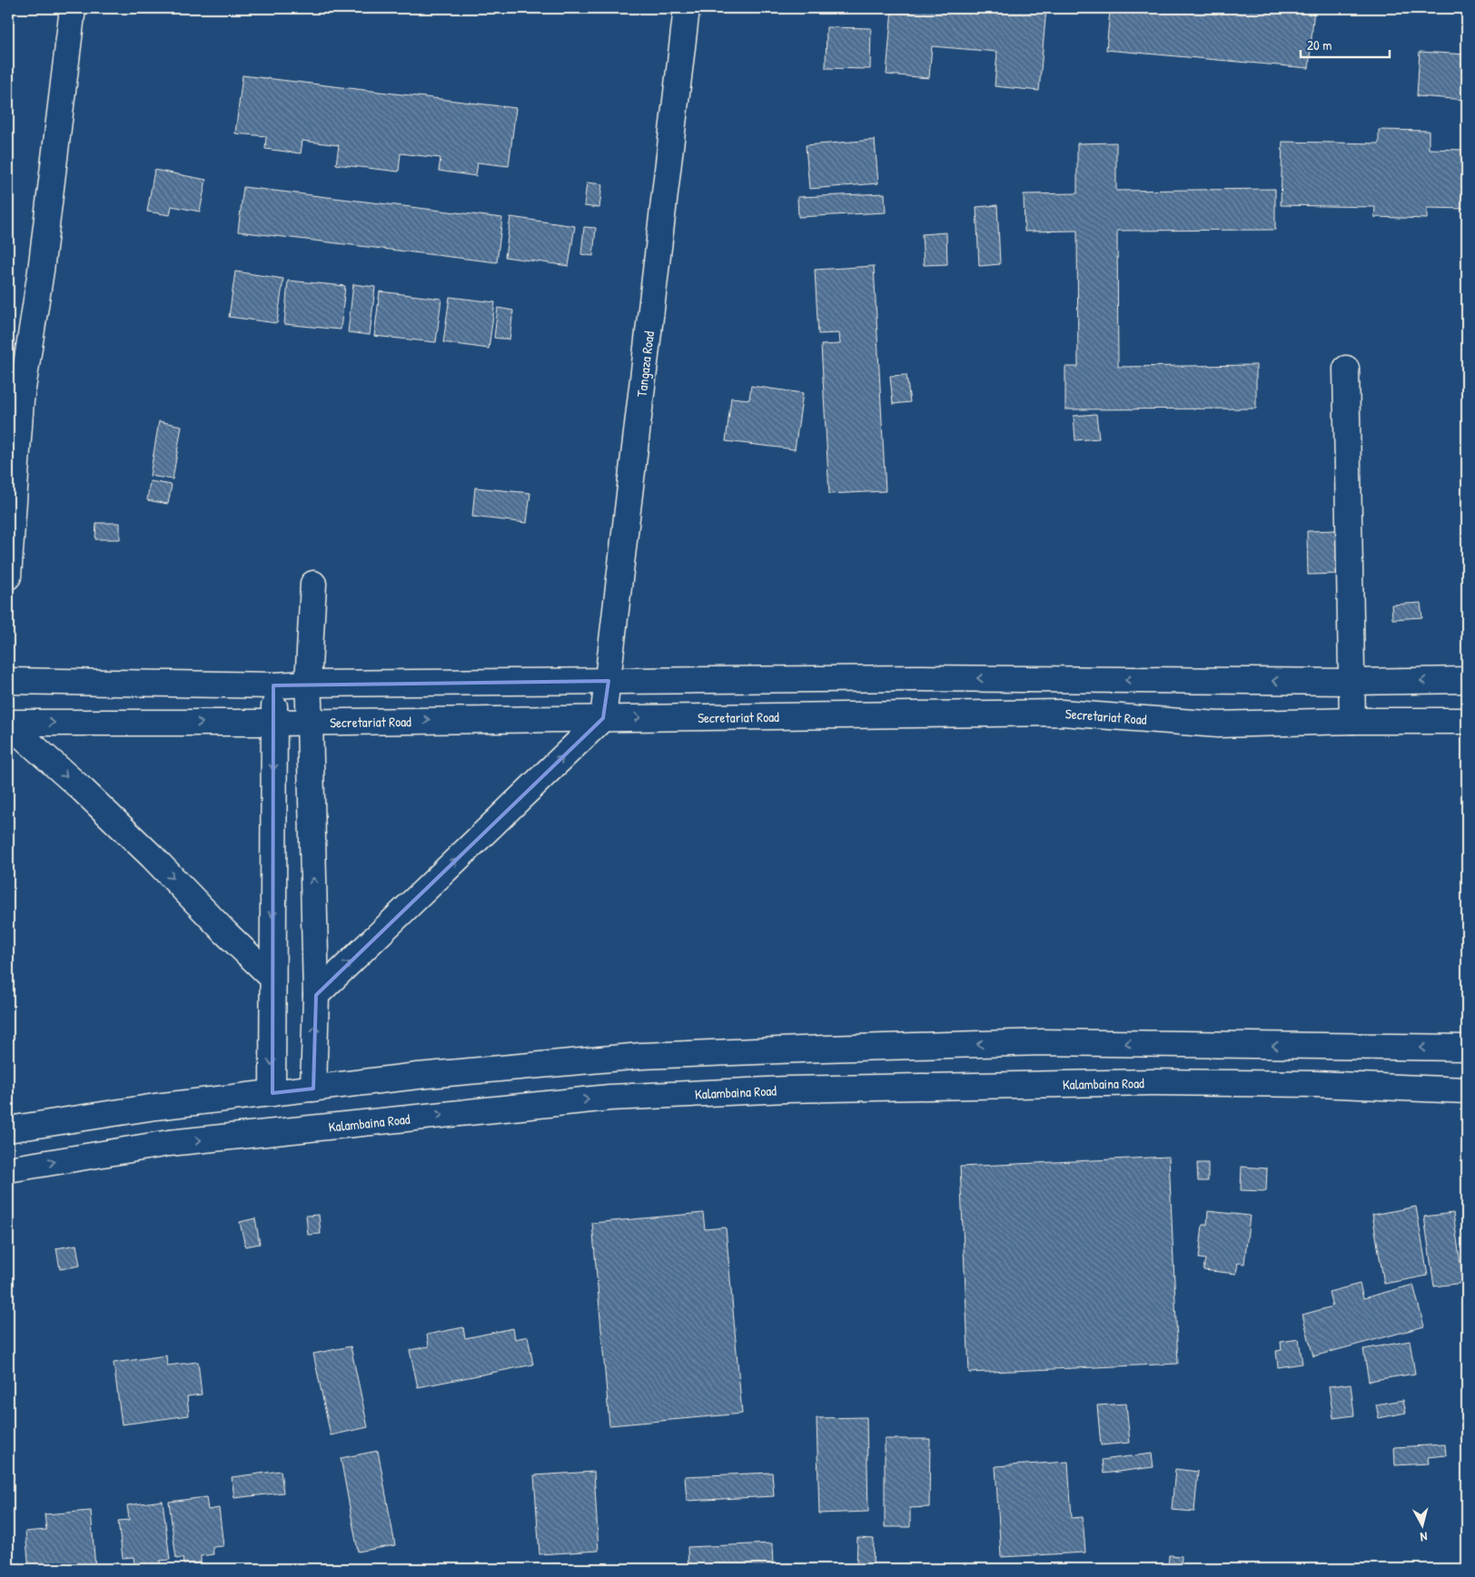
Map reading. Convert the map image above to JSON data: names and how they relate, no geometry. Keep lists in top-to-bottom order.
{
  "streets": {
    "street": ["Tangaza Road", "Secretariat Road", "Kalambaina Road"]
  },
  "crossings": [
    ["Tangaza Road", "Secretariat Road"]
  ],
  "scale_bar": "20 m",
  "north": "bottom"
}
